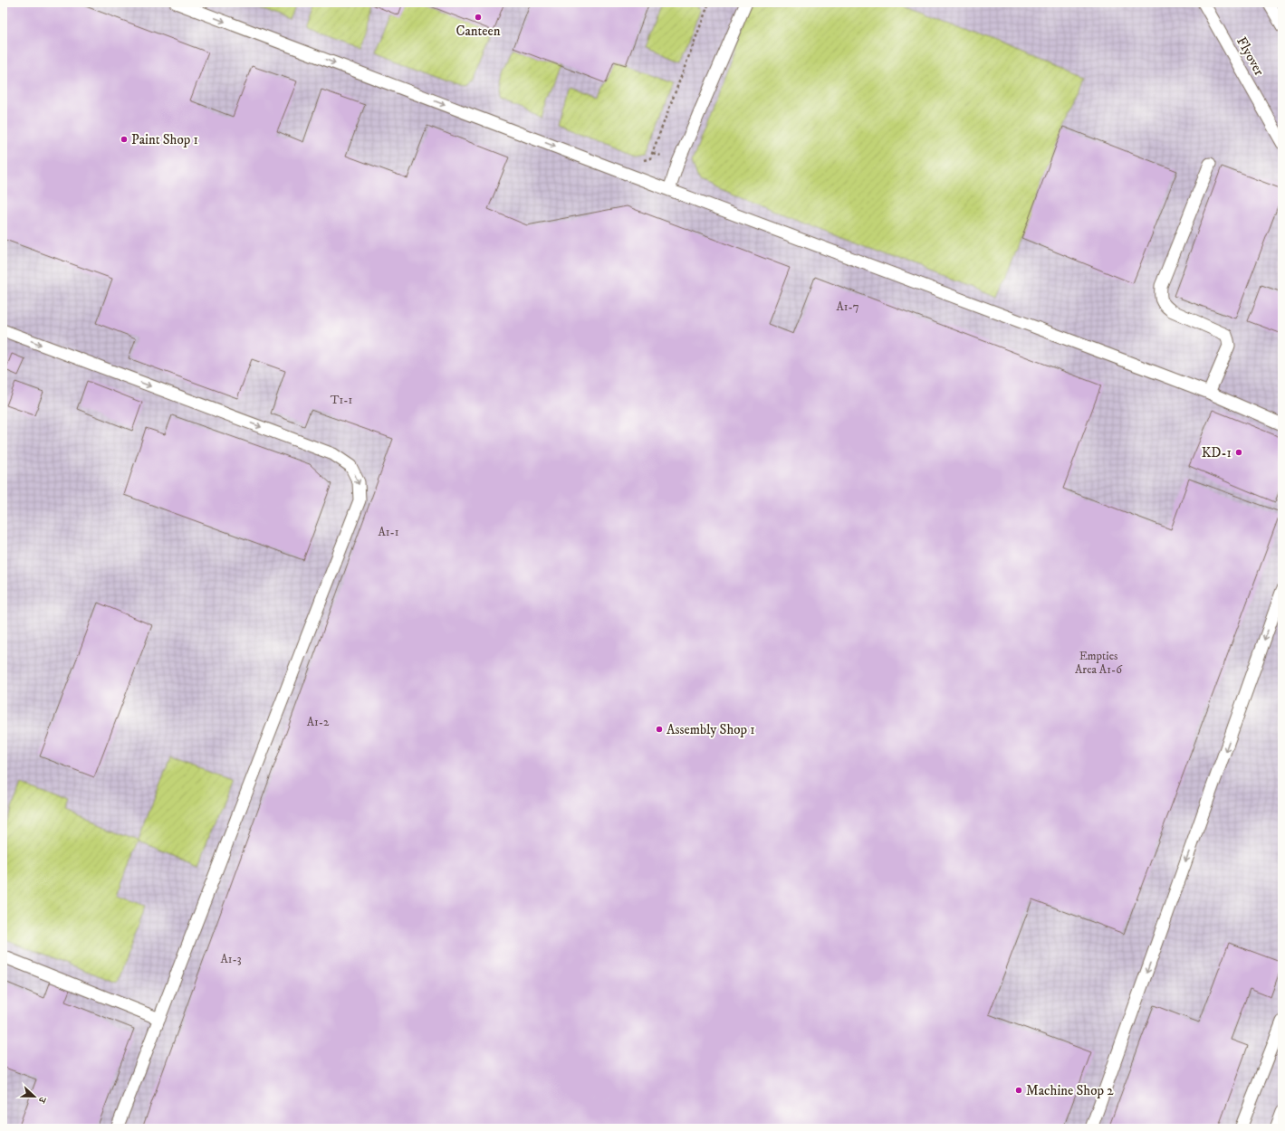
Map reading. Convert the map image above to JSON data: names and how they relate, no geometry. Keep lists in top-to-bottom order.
{
  "streets": {
    "lane": ["Flyover"]
  },
  "places": [
    "Canteen",
    "Paint Shop 1",
    "KD-1",
    "Assembly Shop 1",
    "Machine Shop 2"
  ],
  "house_numbers": [
    "A1-7",
    "T1-1",
    "A1-1",
    "Empties Area A1-6",
    "A1-2",
    "A1-3"
  ],
  "north": "right"
}
